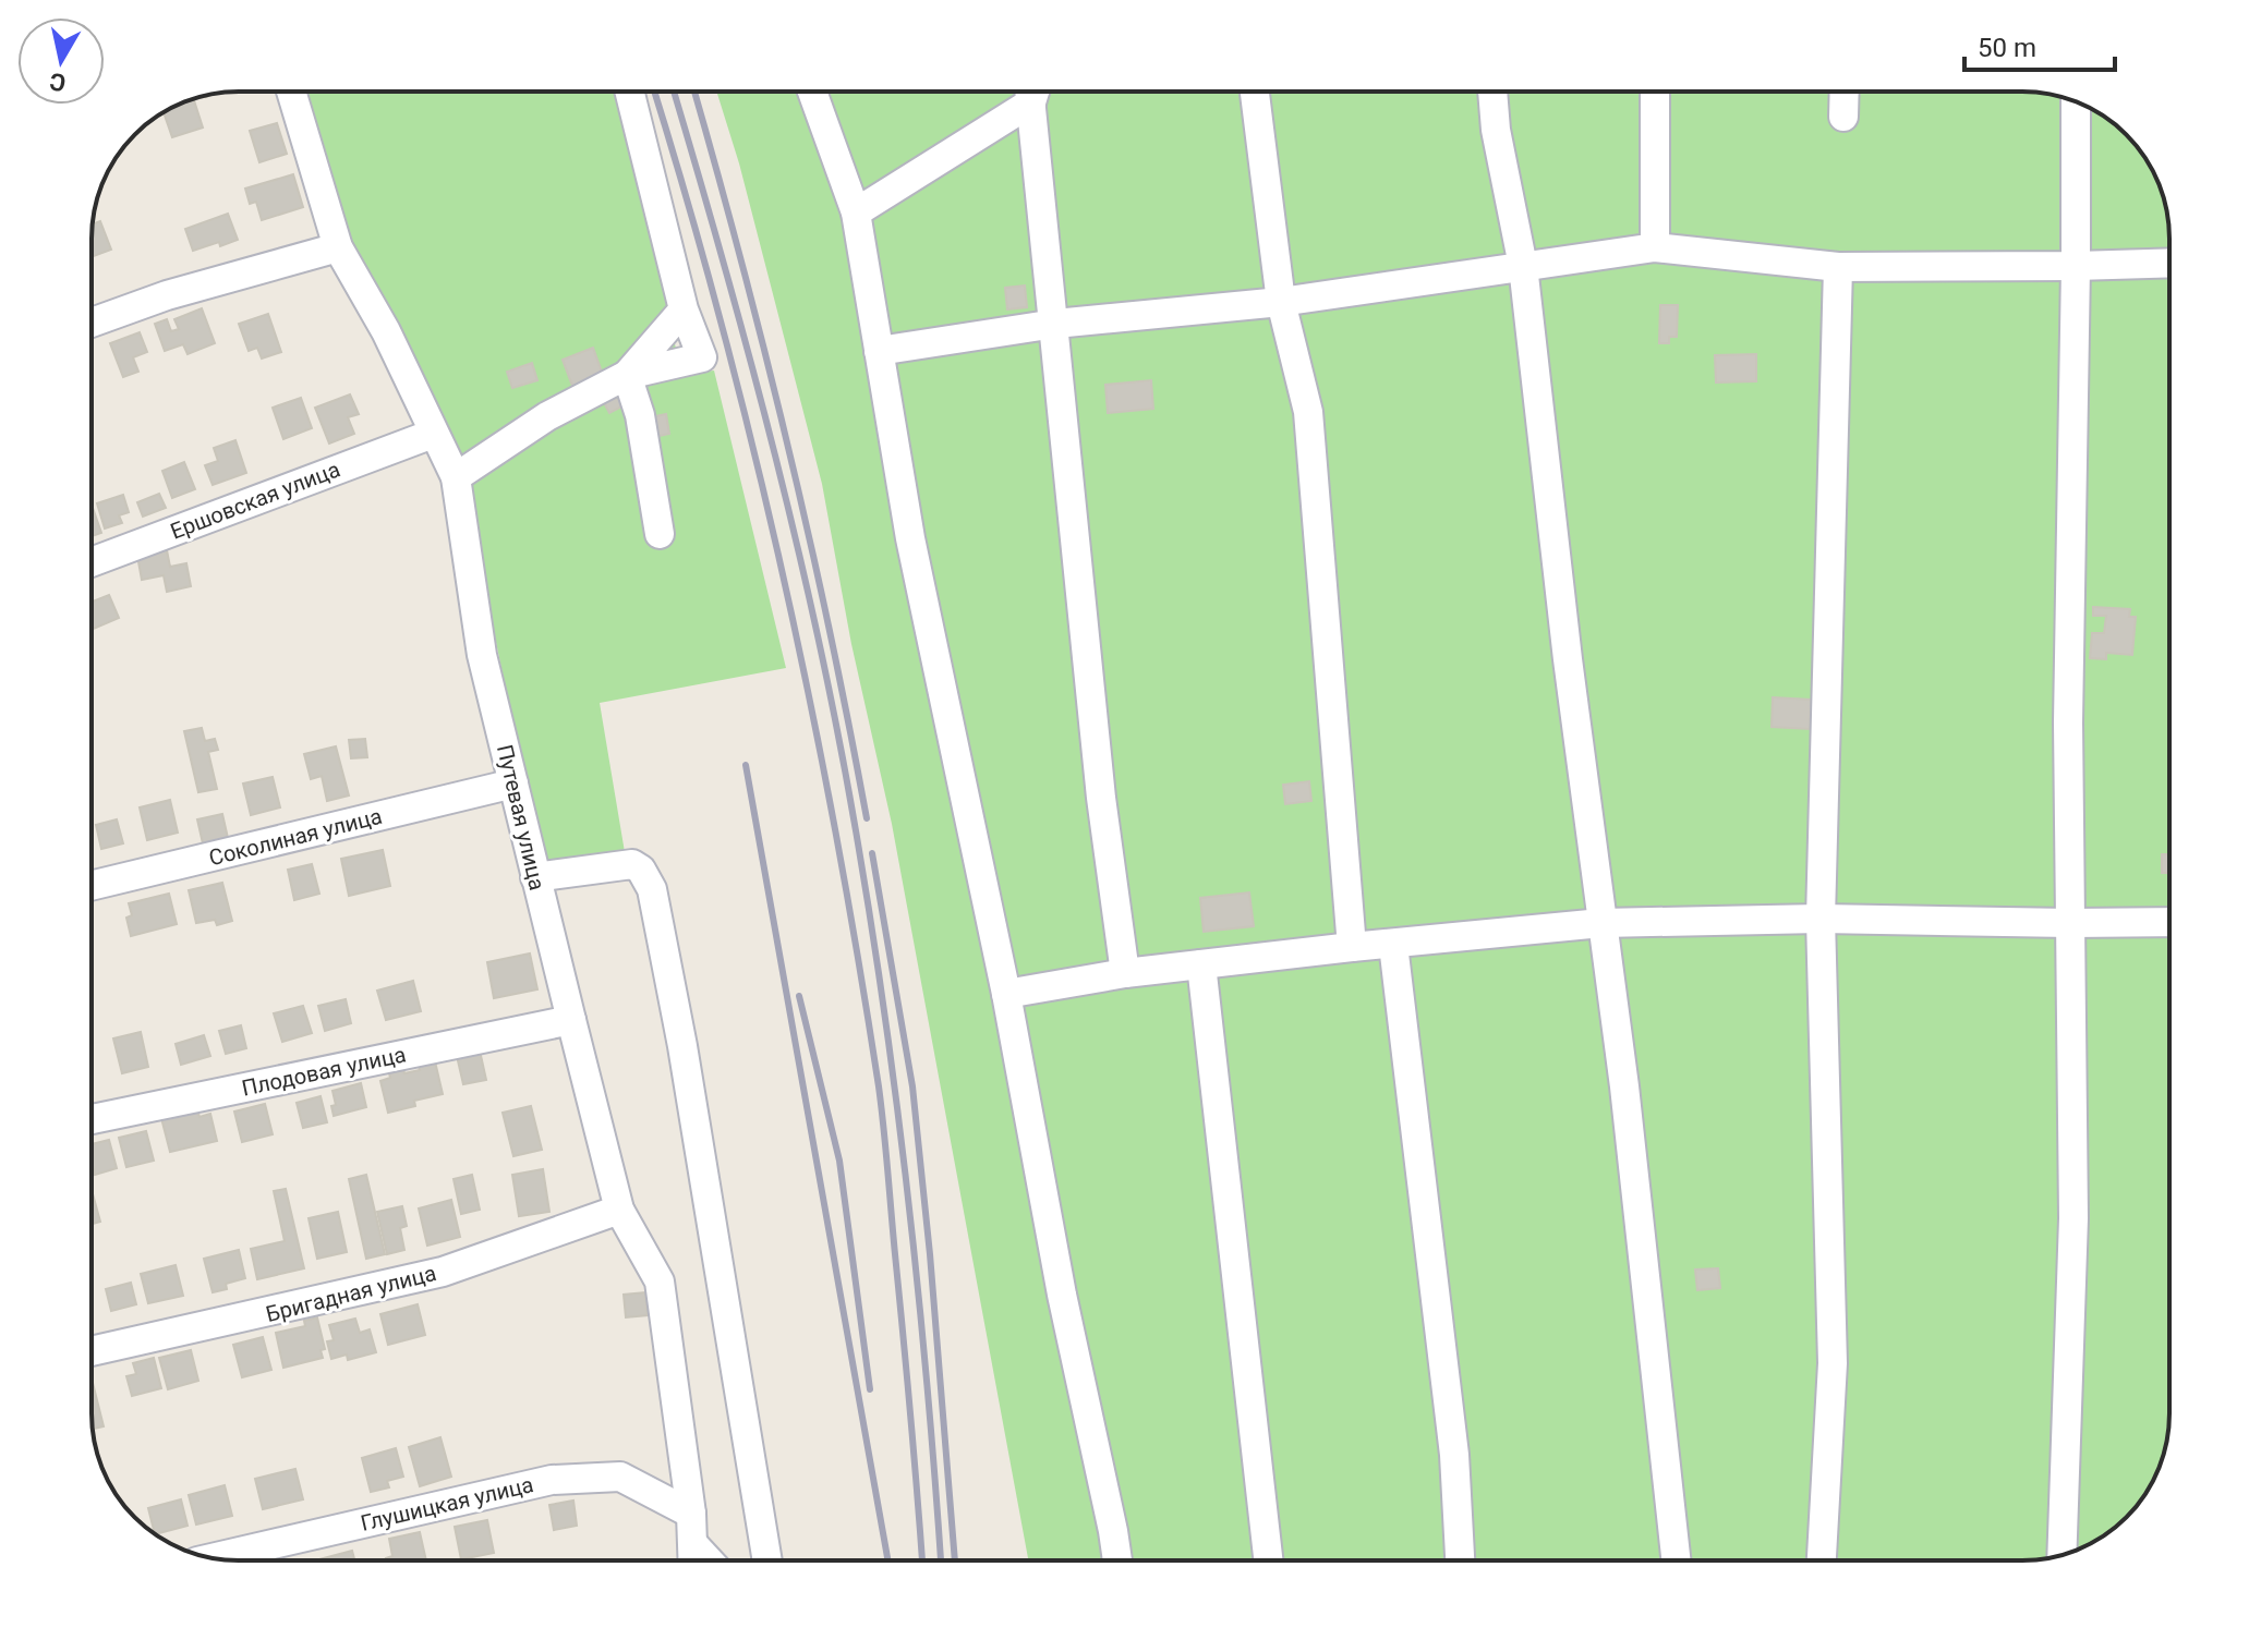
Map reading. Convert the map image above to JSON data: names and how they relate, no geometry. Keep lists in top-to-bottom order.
{
  "streets": {
    "street": [
      "Ершовская улица",
      "Путевая улица",
      "Соколиная улица",
      "Плодовая улица",
      "Бригадная улица",
      "Глушицкая улица"
    ]
  },
  "crossings": [
    ["Ершовская улица", "Путевая улица"],
    ["Путевая улица", "Соколиная улица"],
    ["Путевая улица", "Плодовая улица"],
    ["Путевая улица", "Бригадная улица"],
    ["Путевая улица", "Глушицкая улица"]
  ],
  "scale_bar": "50 m",
  "north": "bottom"
}
